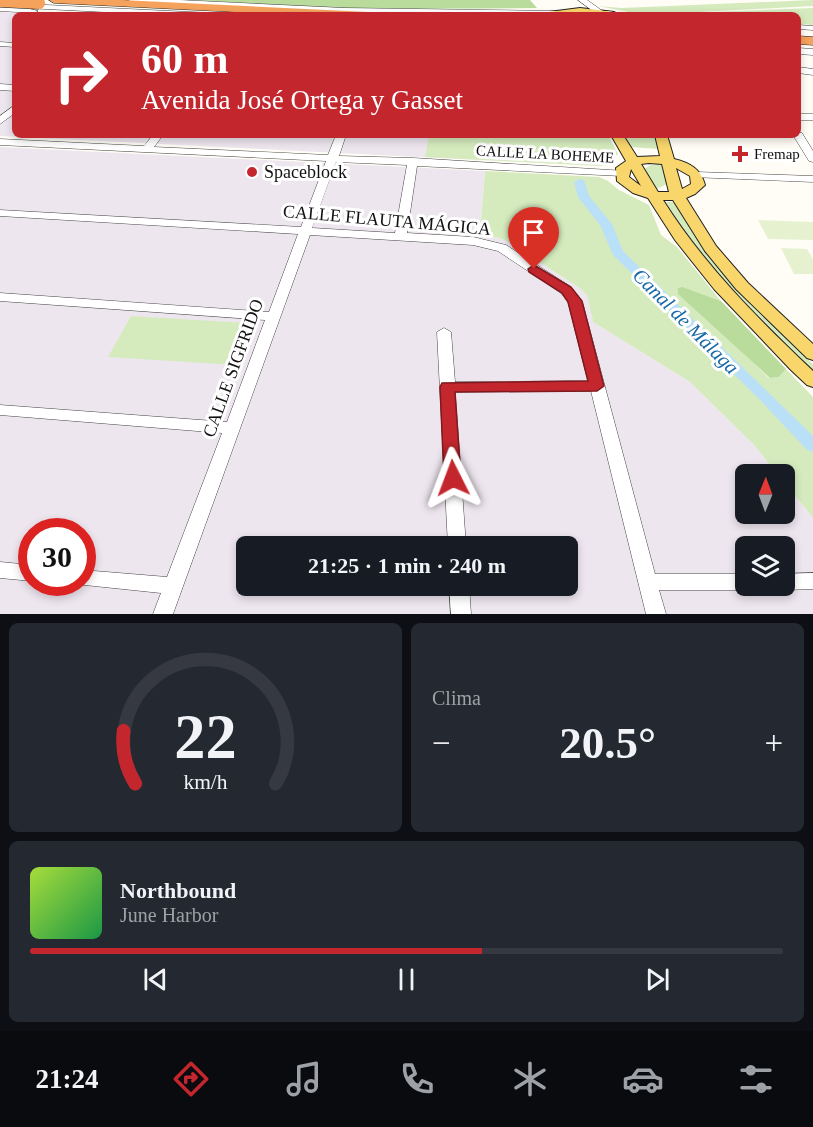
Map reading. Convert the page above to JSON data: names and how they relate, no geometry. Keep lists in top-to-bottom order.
{
  "streets": {
    "street": ["CALLE LA BOHEME", "CALLE FLAUTA MÁGICA", "CALLE SIGFRIDO"]
  },
  "crossings": [
    ["CALLE LA BOHEME", "CALLE SIGFRIDO"],
    ["CALLE FLAUTA MÁGICA", "CALLE SIGFRIDO"]
  ],
  "water": ["Canal de Málaga"],
  "places": {
    "health": ["Fremap"],
    "other": ["Spaceblock"]
  },
  "north": "top",
  "page": {
    "turn": ["60 m", "Avenida José Ortega y Gasset"],
    "limit": "30",
    "trip": "21:25 · 1 min · 240 m",
    "tile": "Clima",
    "heat": ["−", "20.5°", "+"],
    "song": ["Northbound", "June Harbor"],
    "tabs": "21:24",
    "gauge": ["22", "km/h"]
  }
}
